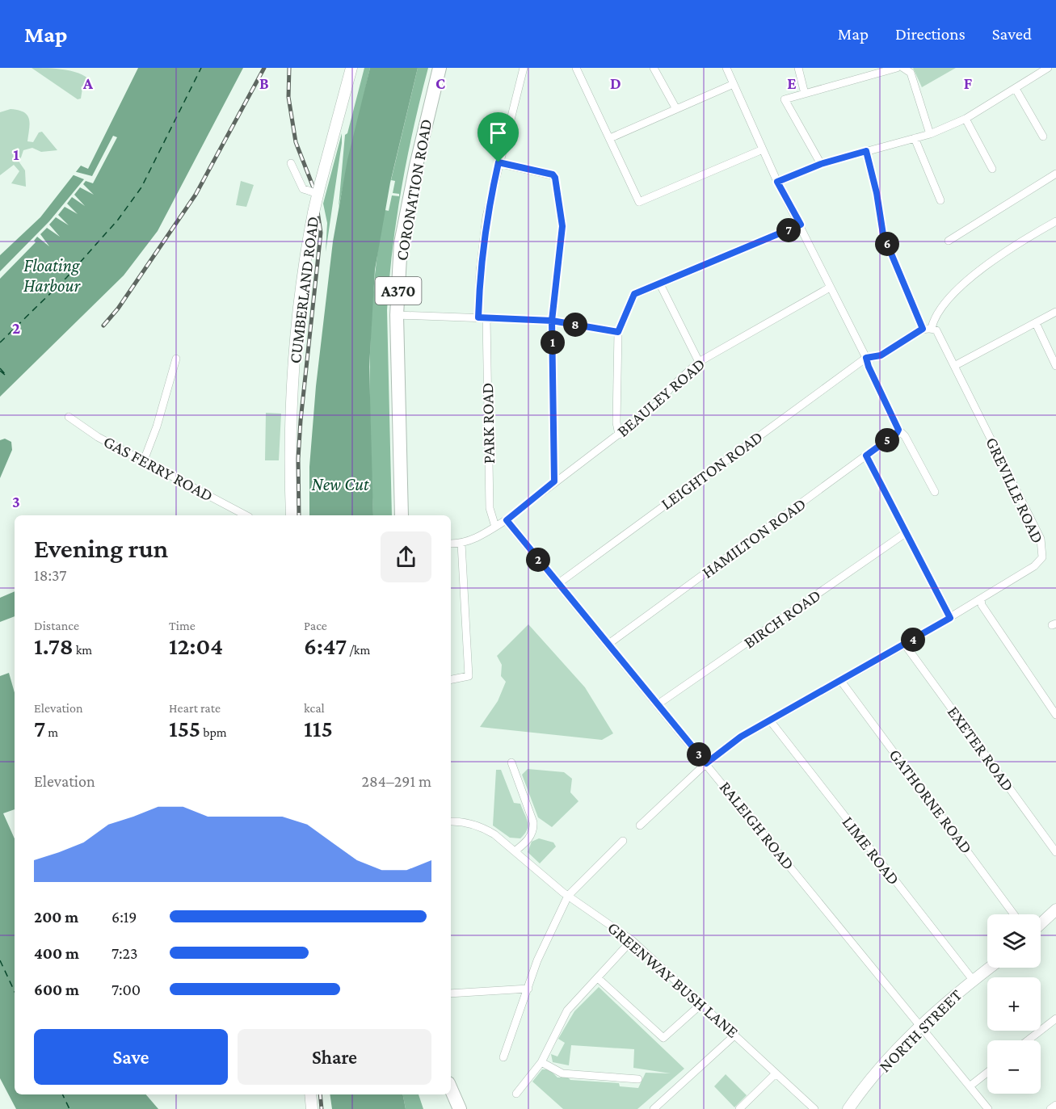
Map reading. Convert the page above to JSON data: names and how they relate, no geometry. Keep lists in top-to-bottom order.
{
  "streets": {
    "highway": ["CORONATION ROAD", "A370"],
    "street": [
      "CUMBERLAND ROAD",
      "BEAULEY ROAD",
      "PARK ROAD",
      "GAS FERRY ROAD",
      "LEIGHTON ROAD",
      "GREVILLE ROAD",
      "HAMILTON ROAD",
      "BIRCH ROAD",
      "EXETER ROAD",
      "GATHORNE ROAD",
      "RALEIGH ROAD",
      "LIME ROAD",
      "GREENWAY BUSH LANE",
      "NORTH STREET"
    ]
  },
  "crossings": [
    ["BEAULEY ROAD", "PARK ROAD"],
    ["BEAULEY ROAD", "RALEIGH ROAD"],
    ["LEIGHTON ROAD", "RALEIGH ROAD"],
    ["GREVILLE ROAD", "EXETER ROAD"],
    ["GREVILLE ROAD", "GATHORNE ROAD"],
    ["GREVILLE ROAD", "RALEIGH ROAD"],
    ["GREVILLE ROAD", "LIME ROAD"],
    ["HAMILTON ROAD", "RALEIGH ROAD"],
    ["BIRCH ROAD", "RALEIGH ROAD"],
    ["RALEIGH ROAD", "NORTH STREET"],
    ["LIME ROAD", "NORTH STREET"]
  ],
  "water": ["Floating Harbour", "New Cut"],
  "page": {
    "header": "Map",
    "nav": ["Map", "Directions", "Saved"],
    "pins": [
      "7",
      "6",
      "8",
      "1",
      "5",
      "2",
      "4",
      "3"
    ],
    "heading": ["Evening run", "18:37"],
    "stats": [
      ["Distance", "1.78 km"],
      ["Time", "12:04"],
      ["Pace", "6:47 /km"],
      ["Elevation", "7 m"],
      ["Heart rate", "155 bpm"],
      ["kcal", "115"]
    ],
    "chart": ["Elevation", "284–291 m"],
    "list": [
      {
        "name": "200 m",
        "note": "6:19"
      },
      {
        "name": "400 m",
        "note": "7:23"
      },
      {
        "name": "600 m",
        "note": "7:00"
      }
    ],
    "map_buttons": ["+", "−"],
    "buttons": ["Save", "Share"]
  },
  "grid": {
    "columns": [
      "A",
      "B",
      "C",
      "D",
      "E",
      "F"
    ],
    "rows": ["1", "2", "3"]
  }
}
